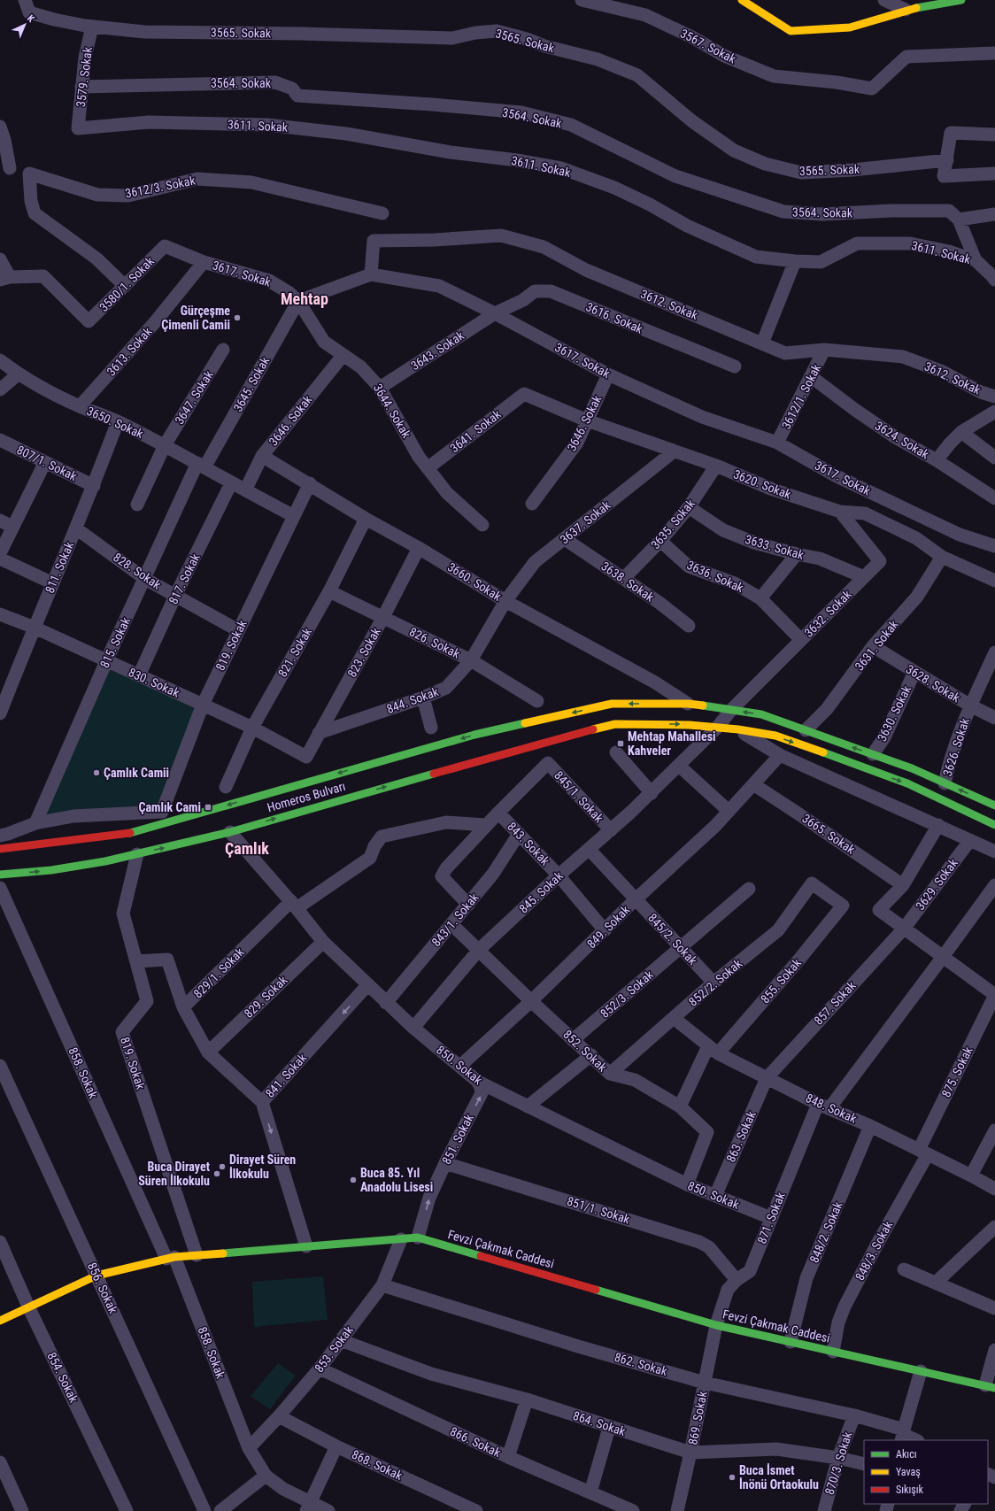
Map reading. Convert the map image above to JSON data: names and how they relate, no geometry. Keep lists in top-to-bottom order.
{
  "streets": {
    "main road": ["Homeros Bulvarı", "Fevzi Çakmak Caddesi"],
    "street": [
      "3565. Sokak",
      "3567. Sokak",
      "3579. Sokak",
      "3564. Sokak",
      "3611. Sokak",
      "3612/3. Sokak",
      "3617. Sokak",
      "3580/1. Sokak",
      "3612. Sokak",
      "3616. Sokak",
      "3643. Sokak",
      "3613. Sokak",
      "3645. Sokak",
      "3612/1. Sokak",
      "3647. Sokak",
      "3644. Sokak",
      "3646. Sokak",
      "3650. Sokak",
      "3641. Sokak",
      "3624. Sokak",
      "807/1. Sokak",
      "3620. Sokak",
      "3637. Sokak",
      "3635. Sokak",
      "3633. Sokak",
      "811. Sokak",
      "828. Sokak",
      "3636. Sokak",
      "817. Sokak",
      "3660. Sokak",
      "3638. Sokak",
      "3632. Sokak",
      "815. Sokak",
      "826. Sokak",
      "819. Sokak",
      "3631. Sokak",
      "821. Sokak",
      "823. Sokak",
      "830. Sokak",
      "3628. Sokak",
      "844. Sokak",
      "3630. Sokak",
      "3626. Sokak",
      "845/1. Sokak",
      "3665. Sokak",
      "843. Sokak",
      "3629. Sokak",
      "845. Sokak",
      "843/1. Sokak",
      "849. Sokak",
      "845/2. Sokak",
      "829/1. Sokak",
      "855. Sokak",
      "852/2. Sokak",
      "852/3. Sokak",
      "829. Sokak",
      "857. Sokak",
      "852. Sokak",
      "850. Sokak",
      "875. Sokak",
      "858. Sokak",
      "841. Sokak",
      "848. Sokak",
      "863. Sokak",
      "851. Sokak",
      "851/1. Sokak",
      "871. Sokak",
      "848/2. Sokak",
      "848/3. Sokak",
      "856. Sokak",
      "853. Sokak",
      "862. Sokak",
      "854. Sokak",
      "869. Sokak",
      "864. Sokak",
      "866. Sokak",
      "870/3. Sokak",
      "868. Sokak"
    ]
  },
  "crossings": [
    ["3565. Sokak", "3579. Sokak"],
    ["3579. Sokak", "3564. Sokak"],
    ["3579. Sokak", "3611. Sokak"],
    ["3612/3. Sokak", "3580/1. Sokak"],
    ["3617. Sokak", "3580/1. Sokak"],
    ["3617. Sokak", "3612. Sokak"],
    ["3617. Sokak", "3616. Sokak"],
    ["3617. Sokak", "3643. Sokak"],
    ["3617. Sokak", "3613. Sokak"],
    ["3617. Sokak", "3645. Sokak"],
    ["3617. Sokak", "3612/1. Sokak"],
    ["3617. Sokak", "3644. Sokak"],
    ["3617. Sokak", "3646. Sokak"],
    ["3612. Sokak", "3612/1. Sokak"],
    ["3616. Sokak", "3643. Sokak"],
    ["3643. Sokak", "3644. Sokak"],
    ["3613. Sokak", "3650. Sokak"],
    ["3645. Sokak", "3644. Sokak"],
    ["3645. Sokak", "3650. Sokak"],
    ["3645. Sokak", "815. Sokak"],
    ["3612/1. Sokak", "3624. Sokak"],
    ["3647. Sokak", "3650. Sokak"],
    ["3644. Sokak", "3646. Sokak"],
    ["3644. Sokak", "3641. Sokak"],
    ["3646. Sokak", "3650. Sokak"],
    ["3646. Sokak", "3620. Sokak"],
    ["3646. Sokak", "3660. Sokak"],
    ["3650. Sokak", "811. Sokak"],
    ["3650. Sokak", "817. Sokak"],
    ["3650. Sokak", "815. Sokak"],
    ["3650. Sokak", "819. Sokak"],
    ["3641. Sokak", "3620. Sokak"],
    ["807/1. Sokak", "811. Sokak"],
    ["3620. Sokak", "3637. Sokak"],
    ["3620. Sokak", "3635. Sokak"],
    ["3620. Sokak", "3632. Sokak"],
    ["3620. Sokak", "3631. Sokak"],
    ["3637. Sokak", "3660. Sokak"],
    ["3637. Sokak", "3638. Sokak"],
    ["3637. Sokak", "844. Sokak"],
    ["3635. Sokak", "3633. Sokak"],
    ["3635. Sokak", "3636. Sokak"],
    ["3635. Sokak", "3638. Sokak"],
    ["3633. Sokak", "3632. Sokak"],
    ["811. Sokak", "828. Sokak"],
    ["811. Sokak", "830. Sokak"],
    ["828. Sokak", "817. Sokak"],
    ["828. Sokak", "815. Sokak"],
    ["828. Sokak", "819. Sokak"],
    ["3636. Sokak", "3632. Sokak"],
    ["817. Sokak", "830. Sokak"],
    ["3660. Sokak", "819. Sokak"],
    ["3660. Sokak", "821. Sokak"],
    ["3660. Sokak", "823. Sokak"],
    ["3660. Sokak", "844. Sokak"],
    ["3660. Sokak", "Homeros Bulvarı"],
    ["3632. Sokak", "Homeros Bulvarı"],
    ["3632. Sokak", "845. Sokak"],
    ["815. Sokak", "830. Sokak"],
    ["826. Sokak", "821. Sokak"],
    ["826. Sokak", "823. Sokak"],
    ["826. Sokak", "844. Sokak"],
    ["819. Sokak", "830. Sokak"],
    ["819. Sokak", "Homeros Bulvarı"],
    ["819. Sokak", "Fevzi Çakmak Caddesi"],
    ["3631. Sokak", "3628. Sokak"],
    ["3631. Sokak", "Homeros Bulvarı"],
    ["821. Sokak", "830. Sokak"],
    ["823. Sokak", "830. Sokak"],
    ["823. Sokak", "844. Sokak"],
    ["3628. Sokak", "3630. Sokak"],
    ["3628. Sokak", "3626. Sokak"],
    ["3630. Sokak", "Homeros Bulvarı"],
    ["3626. Sokak", "Homeros Bulvarı"],
    ["Homeros Bulvarı", "845. Sokak"],
    ["Homeros Bulvarı", "850. Sokak"],
    ["845/1. Sokak", "843. Sokak"],
    ["845/1. Sokak", "845. Sokak"],
    ["3665. Sokak", "849. Sokak"],
    ["843. Sokak", "845. Sokak"],
    ["843. Sokak", "843/1. Sokak"],
    ["843. Sokak", "849. Sokak"],
    ["3629. Sokak", "857. Sokak"],
    ["845. Sokak", "845/2. Sokak"],
    ["845. Sokak", "852. Sokak"],
    ["845. Sokak", "850. Sokak"],
    ["843/1. Sokak", "852. Sokak"],
    ["843/1. Sokak", "850. Sokak"],
    ["849. Sokak", "845/2. Sokak"],
    ["849. Sokak", "852. Sokak"],
    ["849. Sokak", "850. Sokak"],
    ["845/2. Sokak", "852/2. Sokak"],
    ["845/2. Sokak", "852/3. Sokak"],
    ["829/1. Sokak", "829. Sokak"],
    ["829/1. Sokak", "850. Sokak"],
    ["829/1. Sokak", "841. Sokak"],
    ["855. Sokak", "852/2. Sokak"],
    ["855. Sokak", "852. Sokak"],
    ["855. Sokak", "848. Sokak"],
    ["852/2. Sokak", "852. Sokak"],
    ["852/2. Sokak", "848. Sokak"],
    ["852/3. Sokak", "852. Sokak"],
    ["829. Sokak", "850. Sokak"],
    ["857. Sokak", "848. Sokak"],
    ["857. Sokak", "863. Sokak"],
    ["852. Sokak", "850. Sokak"],
    ["850. Sokak", "841. Sokak"],
    ["850. Sokak", "863. Sokak"],
    ["850. Sokak", "851. Sokak"],
    ["850. Sokak", "871. Sokak"],
    ["875. Sokak", "848. Sokak"],
    ["875. Sokak", "848/3. Sokak"],
    ["858. Sokak", "Fevzi Çakmak Caddesi"],
    ["858. Sokak", "853. Sokak"],
    ["841. Sokak", "Fevzi Çakmak Caddesi"],
    ["848. Sokak", "863. Sokak"],
    ["848. Sokak", "871. Sokak"],
    ["848. Sokak", "848/2. Sokak"],
    ["848. Sokak", "848/3. Sokak"],
    ["851. Sokak", "851/1. Sokak"],
    ["851. Sokak", "Fevzi Çakmak Caddesi"],
    ["851/1. Sokak", "871. Sokak"],
    ["871. Sokak", "Fevzi Çakmak Caddesi"],
    ["871. Sokak", "869. Sokak"],
    ["848/2. Sokak", "Fevzi Çakmak Caddesi"],
    ["Fevzi Çakmak Caddesi", "848/3. Sokak"],
    ["Fevzi Çakmak Caddesi", "856. Sokak"],
    ["Fevzi Çakmak Caddesi", "853. Sokak"],
    ["Fevzi Çakmak Caddesi", "854. Sokak"],
    ["Fevzi Çakmak Caddesi", "869. Sokak"],
    ["853. Sokak", "862. Sokak"],
    ["853. Sokak", "864. Sokak"],
    ["853. Sokak", "866. Sokak"],
    ["853. Sokak", "868. Sokak"],
    ["862. Sokak", "869. Sokak"],
    ["862. Sokak", "870/3. Sokak"],
    ["869. Sokak", "864. Sokak"],
    ["864. Sokak", "870/3. Sokak"]
  ],
  "one_way": ["841. Sokak", "851. Sokak"],
  "districts": ["Mehtap", "Çamlık"],
  "places": {
    "other": [
      "Gürçeşme Çimenli Camii",
      "Çamlık Camii",
      "Dirayet Süren İlkokulu",
      "Buca Dirayet Süren İlkokulu",
      "Buca 85. Yıl Anadolu Lisesi",
      "Buca İsmet İnönü Ortaokulu"
    ],
    "transit": ["Mehtap Mahallesi Kahveler", "Çamlık Cami"]
  },
  "legend": ["Akıcı", "Yavaş", "Sıkışık"],
  "north": "top right"
}
